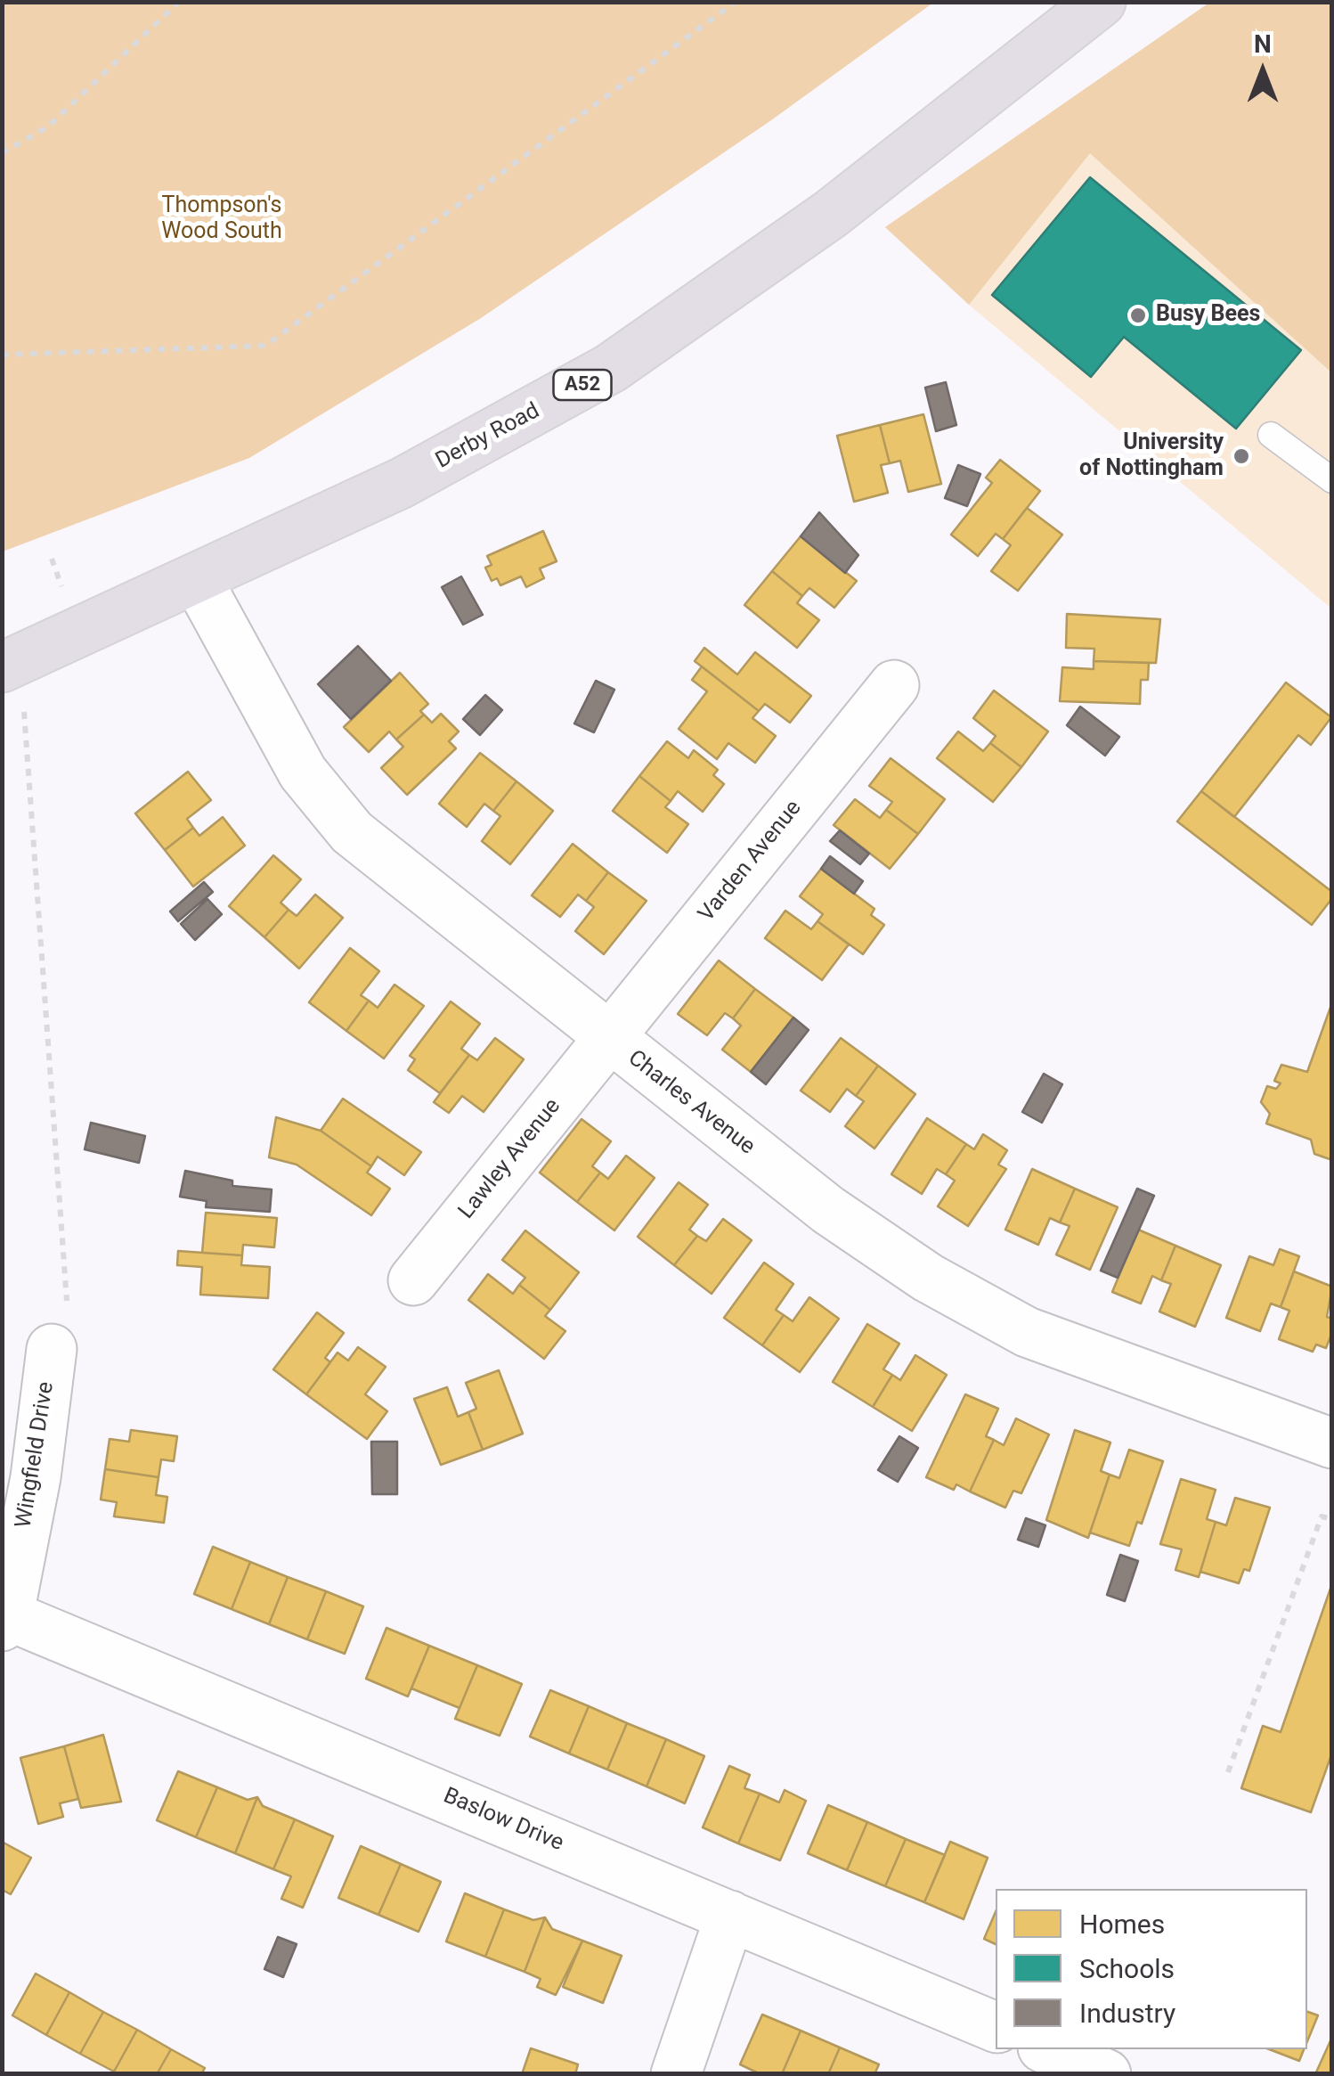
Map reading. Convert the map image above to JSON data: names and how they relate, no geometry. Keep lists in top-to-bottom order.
{
  "streets": {
    "highway": ["A52", "Derby Road"],
    "street": [
      "Varden Avenue",
      "Charles Avenue",
      "Lawley Avenue",
      "Wingfield Drive",
      "Baslow Drive"
    ]
  },
  "crossings": [
    ["Derby Road", "Charles Avenue"],
    ["Varden Avenue", "Charles Avenue"],
    ["Varden Avenue", "Lawley Avenue"],
    ["Charles Avenue", "Lawley Avenue"],
    ["Wingfield Drive", "Baslow Drive"]
  ],
  "parks": ["Thompson's Wood South"],
  "places": ["Busy Bees", "University of Nottingham"],
  "legend": ["Homes", "Schools", "Industry"],
  "north": "top"
}
